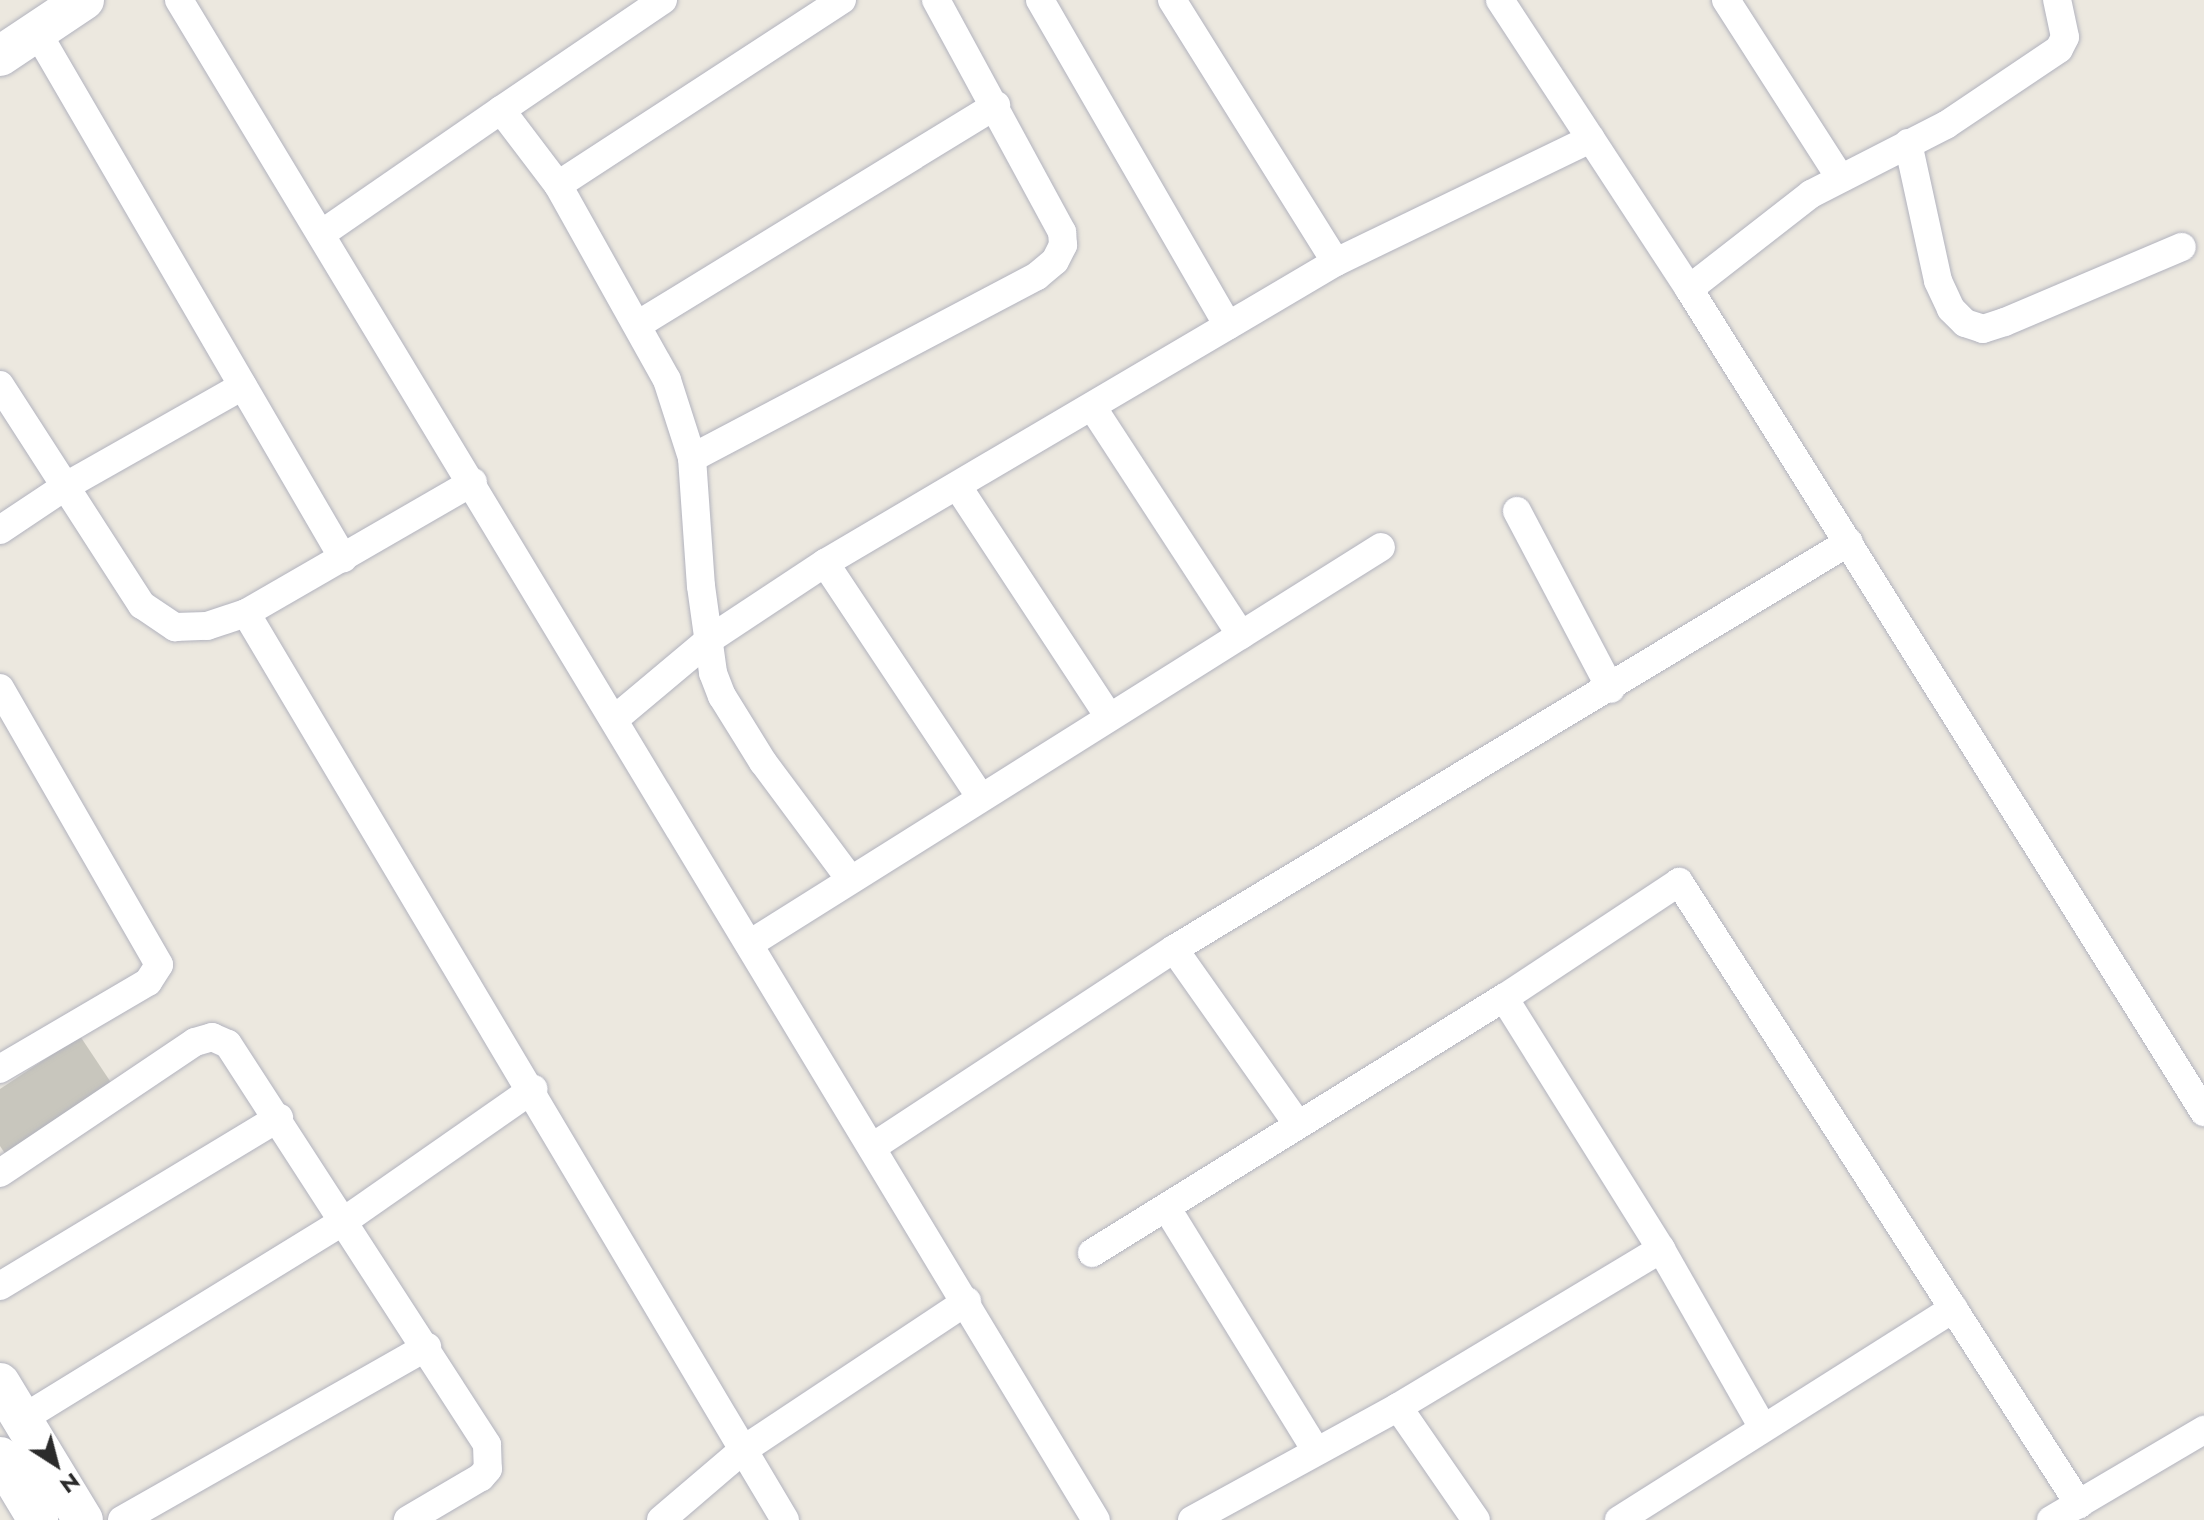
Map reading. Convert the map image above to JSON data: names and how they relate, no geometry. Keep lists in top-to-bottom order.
{
  "north": "bottom right"
}
